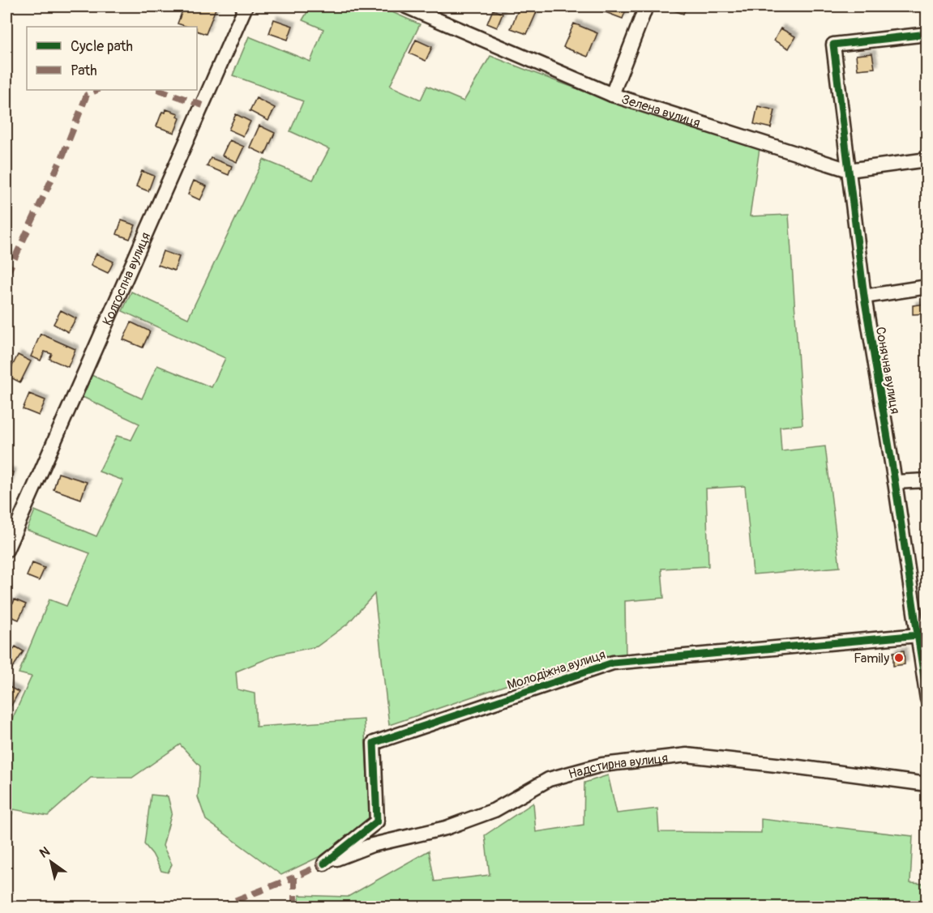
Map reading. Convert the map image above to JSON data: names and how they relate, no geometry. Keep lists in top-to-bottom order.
{
  "streets": {
    "street": [
      "Зелена вулиця",
      "Колгоспна вулиця",
      "Сонячна вулиця",
      "Молодіжна вулиця",
      "Надстирна вулиця"
    ]
  },
  "crossings": [
    ["Зелена вулиця", "Сонячна вулиця"],
    ["Сонячна вулиця", "Молодіжна вулиця"],
    ["Молодіжна вулиця", "Надстирна вулиця"]
  ],
  "places": ["Family"],
  "legend": ["Cycle path", "Path"],
  "north": "top left"
}
